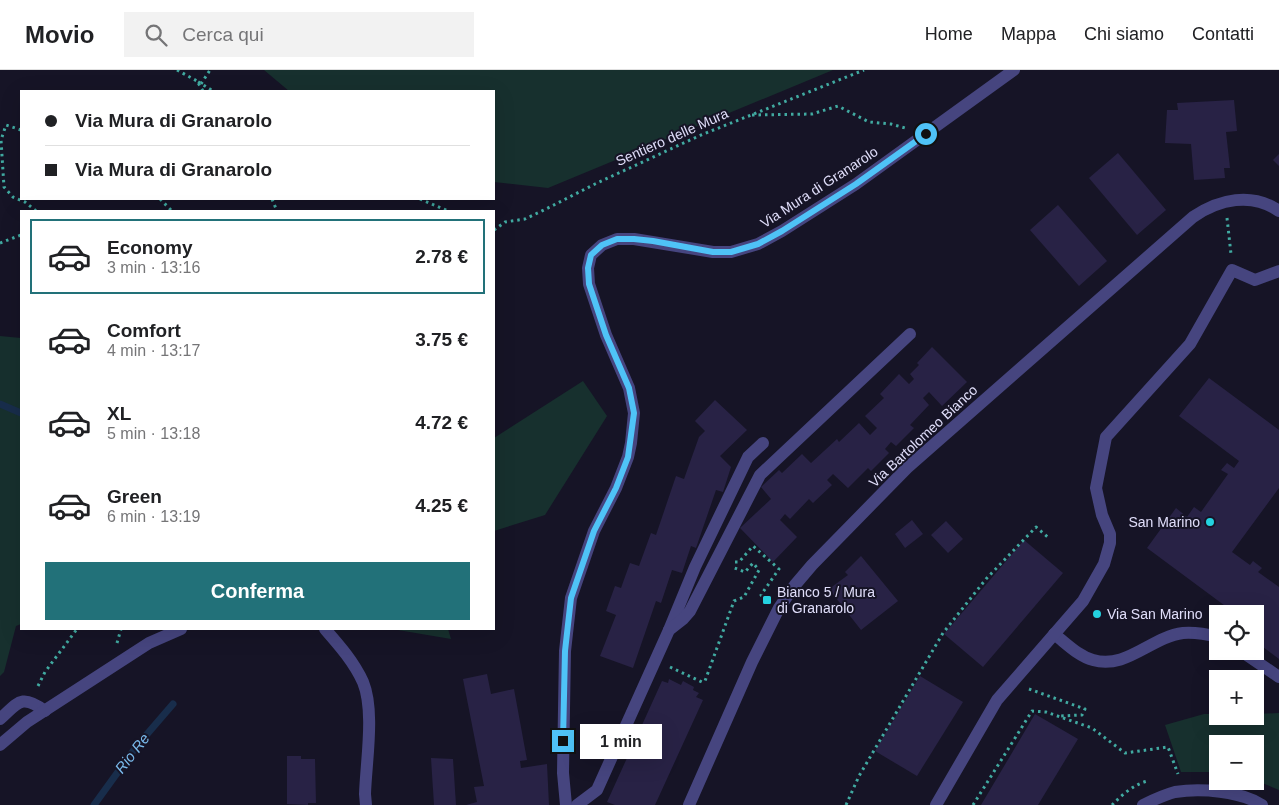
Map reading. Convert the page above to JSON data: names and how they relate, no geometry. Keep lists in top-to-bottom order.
{
  "streets": {
    "street": ["Via Mura di Granarolo", "Via Bartolomeo Bianco"],
    "path": ["Sentiero delle Mura"]
  },
  "water": ["Rio Re"],
  "places": {
    "other": ["San Marino", "Via San Marino"],
    "transit": ["Bianco 5 / Mura di Granarolo"]
  },
  "page": {
    "header": "Movio",
    "search": "Cerca qui",
    "nav": [
      "Home",
      "Mappa",
      "Chi siamo",
      "Contatti"
    ],
    "banner": ["Via Mura di Granarolo", "Via Mura di Granarolo"],
    "list": [
      {
        "name": "Economy",
        "note": "3 min · 13:16",
        "value": "2.78 €"
      },
      {
        "name": "Comfort",
        "note": "4 min · 13:17",
        "value": "3.75 €"
      },
      {
        "name": "XL",
        "note": "5 min · 13:18",
        "value": "4.72 €"
      },
      {
        "name": "Green",
        "note": "6 min · 13:19",
        "value": "4.25 €"
      }
    ],
    "buttons": "Conferma",
    "map_buttons": ["+", "−"],
    "bubble": "1 min"
  }
}
